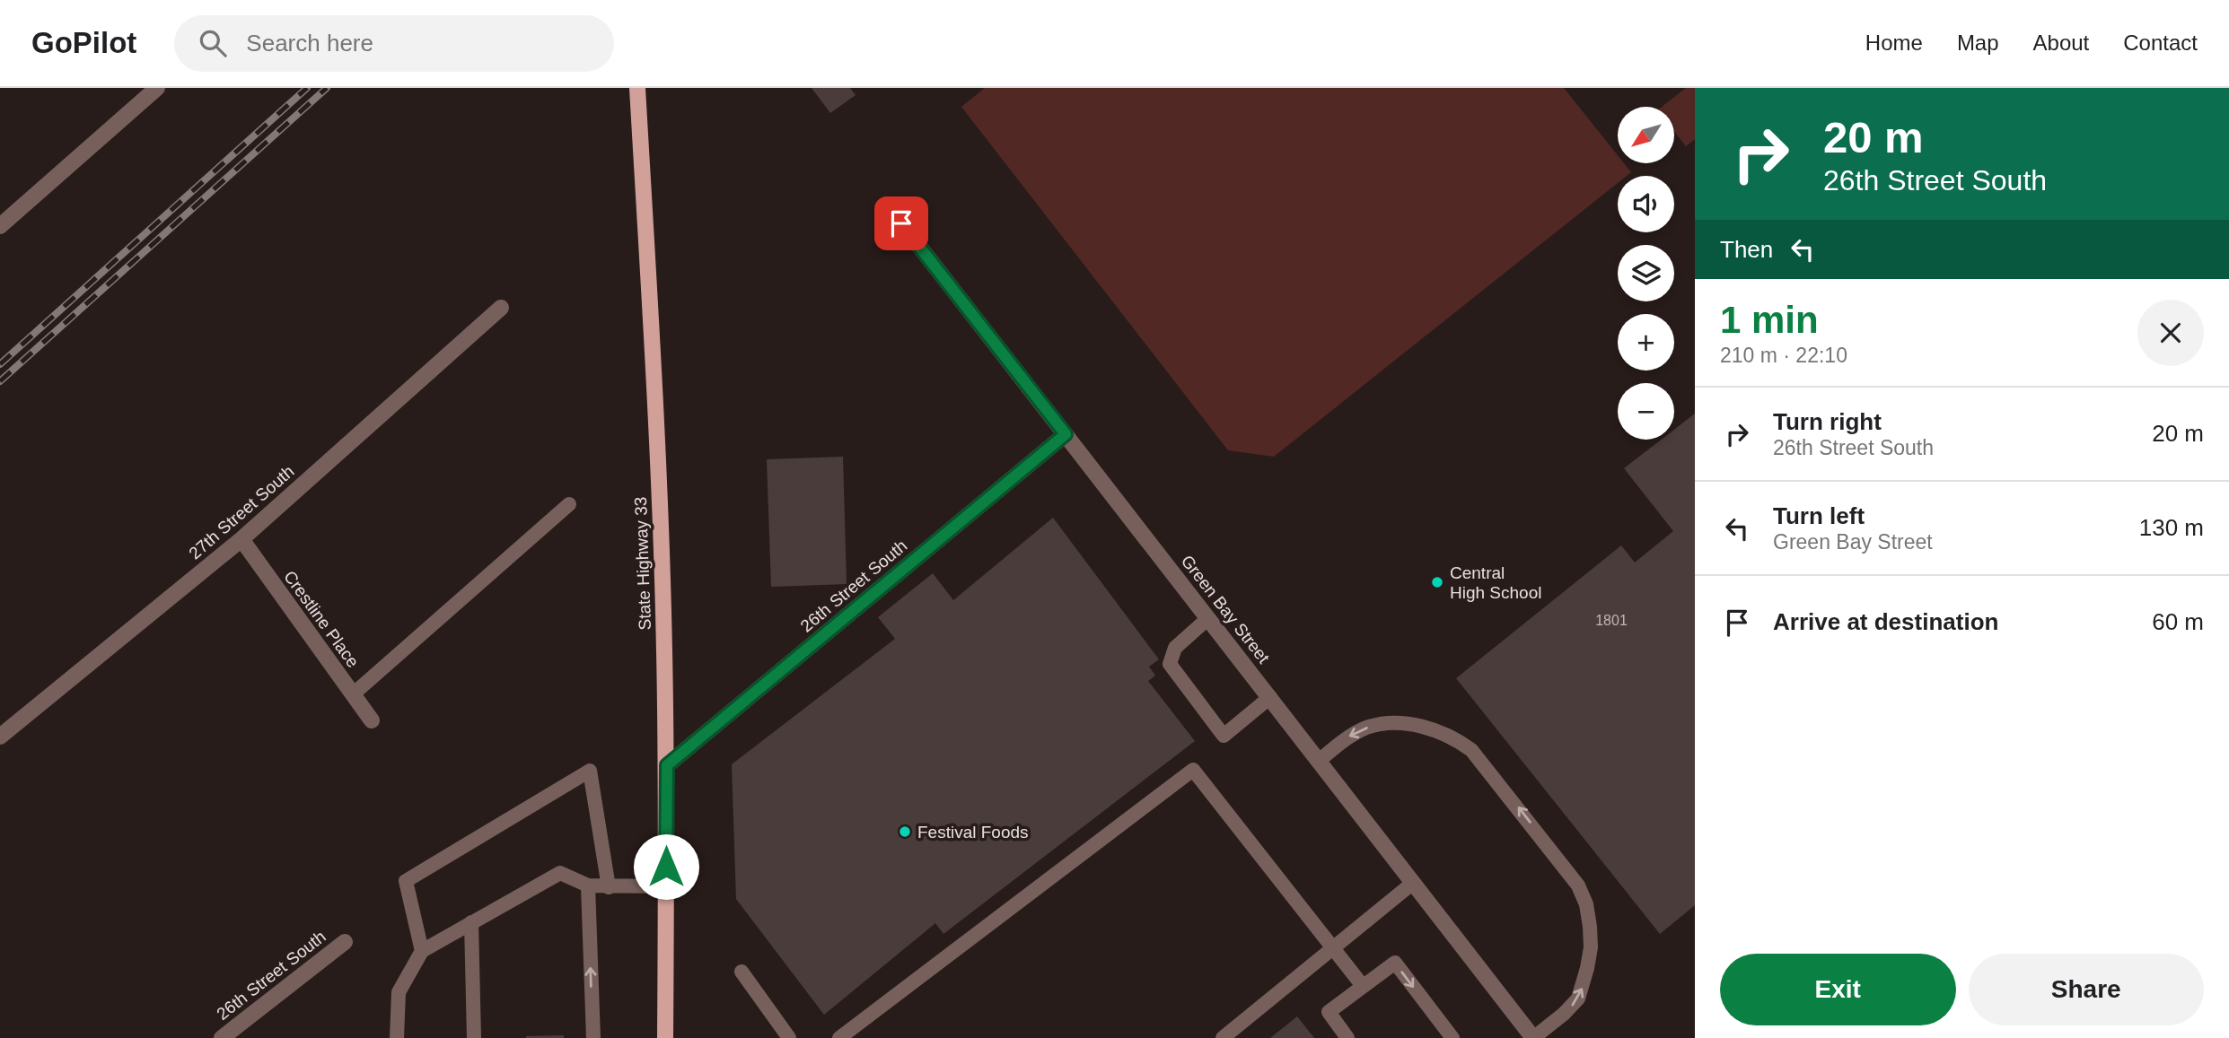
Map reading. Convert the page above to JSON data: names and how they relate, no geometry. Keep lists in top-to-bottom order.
{
  "streets": {
    "main road": ["State Highway 33"],
    "street": [
      "27th Street South",
      "26th Street South",
      "Green Bay Street",
      "Crestline Place"
    ]
  },
  "crossings": [
    ["27th Street South", "Crestline Place"],
    ["State Highway 33", "26th Street South"],
    ["26th Street South", "Green Bay Street"]
  ],
  "places": ["Central High School", "Festival Foods"],
  "house_numbers": ["1801"],
  "north": "bottom left",
  "page": {
    "header": "GoPilot",
    "search": "Search here",
    "nav": [
      "Home",
      "Map",
      "About",
      "Contact"
    ],
    "turn": ["20 m", "26th Street South"],
    "map_buttons": ["+", "−"],
    "then": "Then",
    "heading": ["1 min", "210 m · 22:10"],
    "list": [
      {
        "name": "Turn right",
        "note": "26th Street South",
        "value": "20 m"
      },
      {
        "name": "Turn left",
        "note": "Green Bay Street",
        "value": "130 m"
      },
      {
        "name": "Arrive at destination",
        "value": "60 m"
      }
    ],
    "buttons": ["Exit", "Share"]
  }
}
